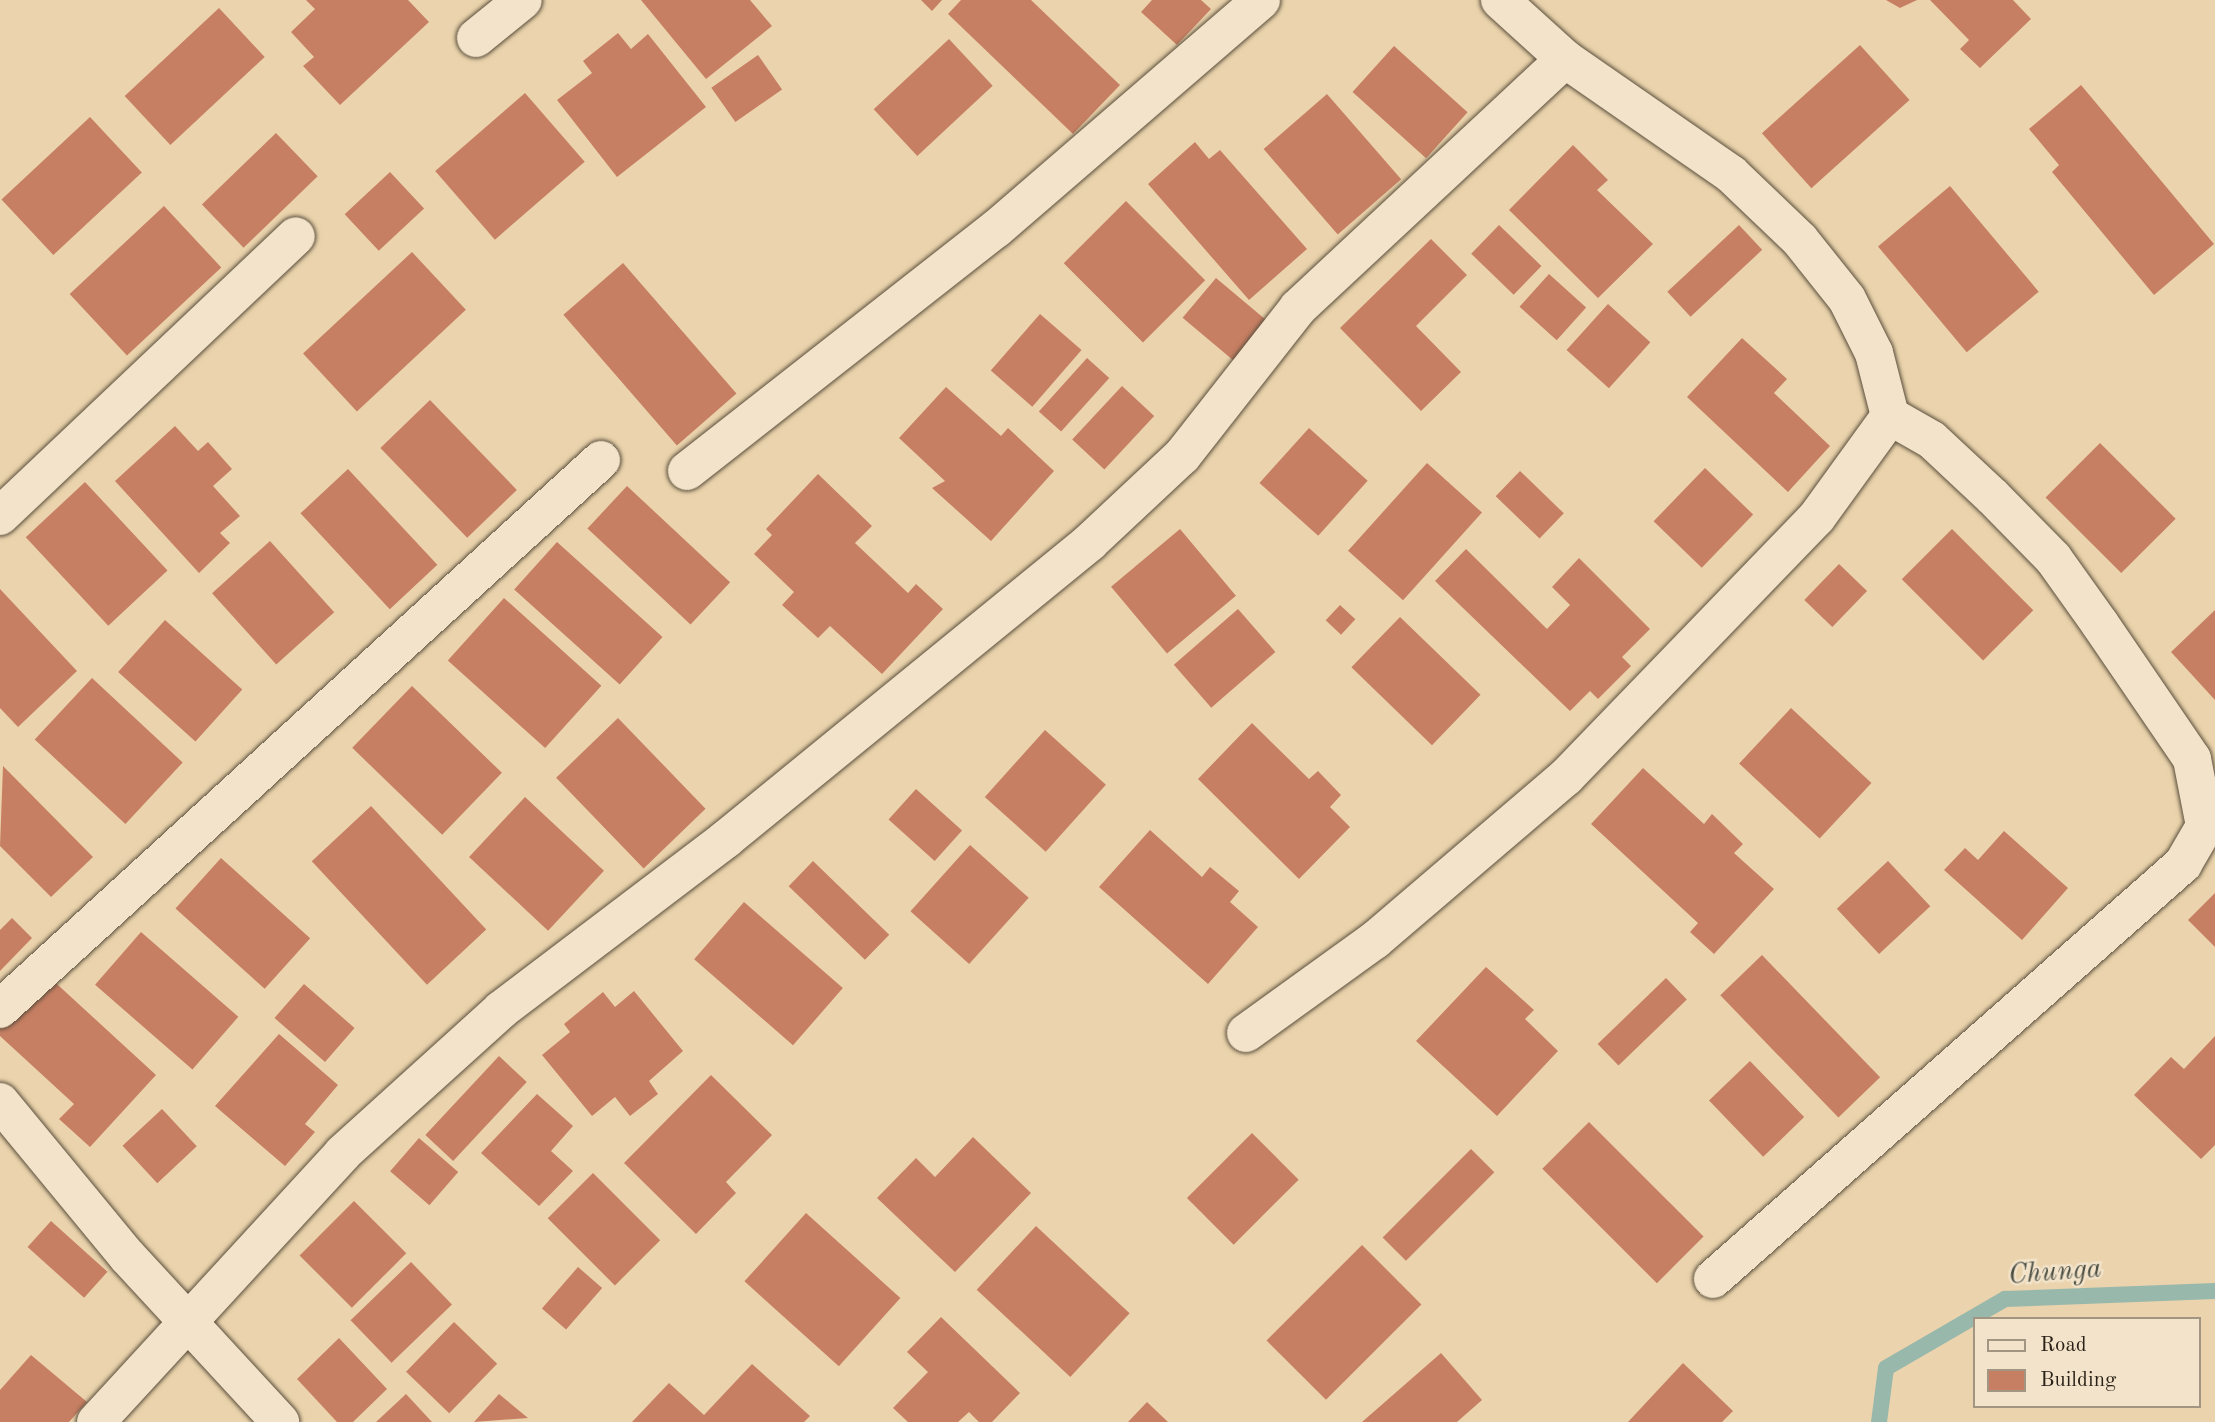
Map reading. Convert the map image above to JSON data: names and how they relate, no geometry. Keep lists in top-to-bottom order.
{
  "water": ["Chunga"],
  "legend": ["Road", "Building"]
}
